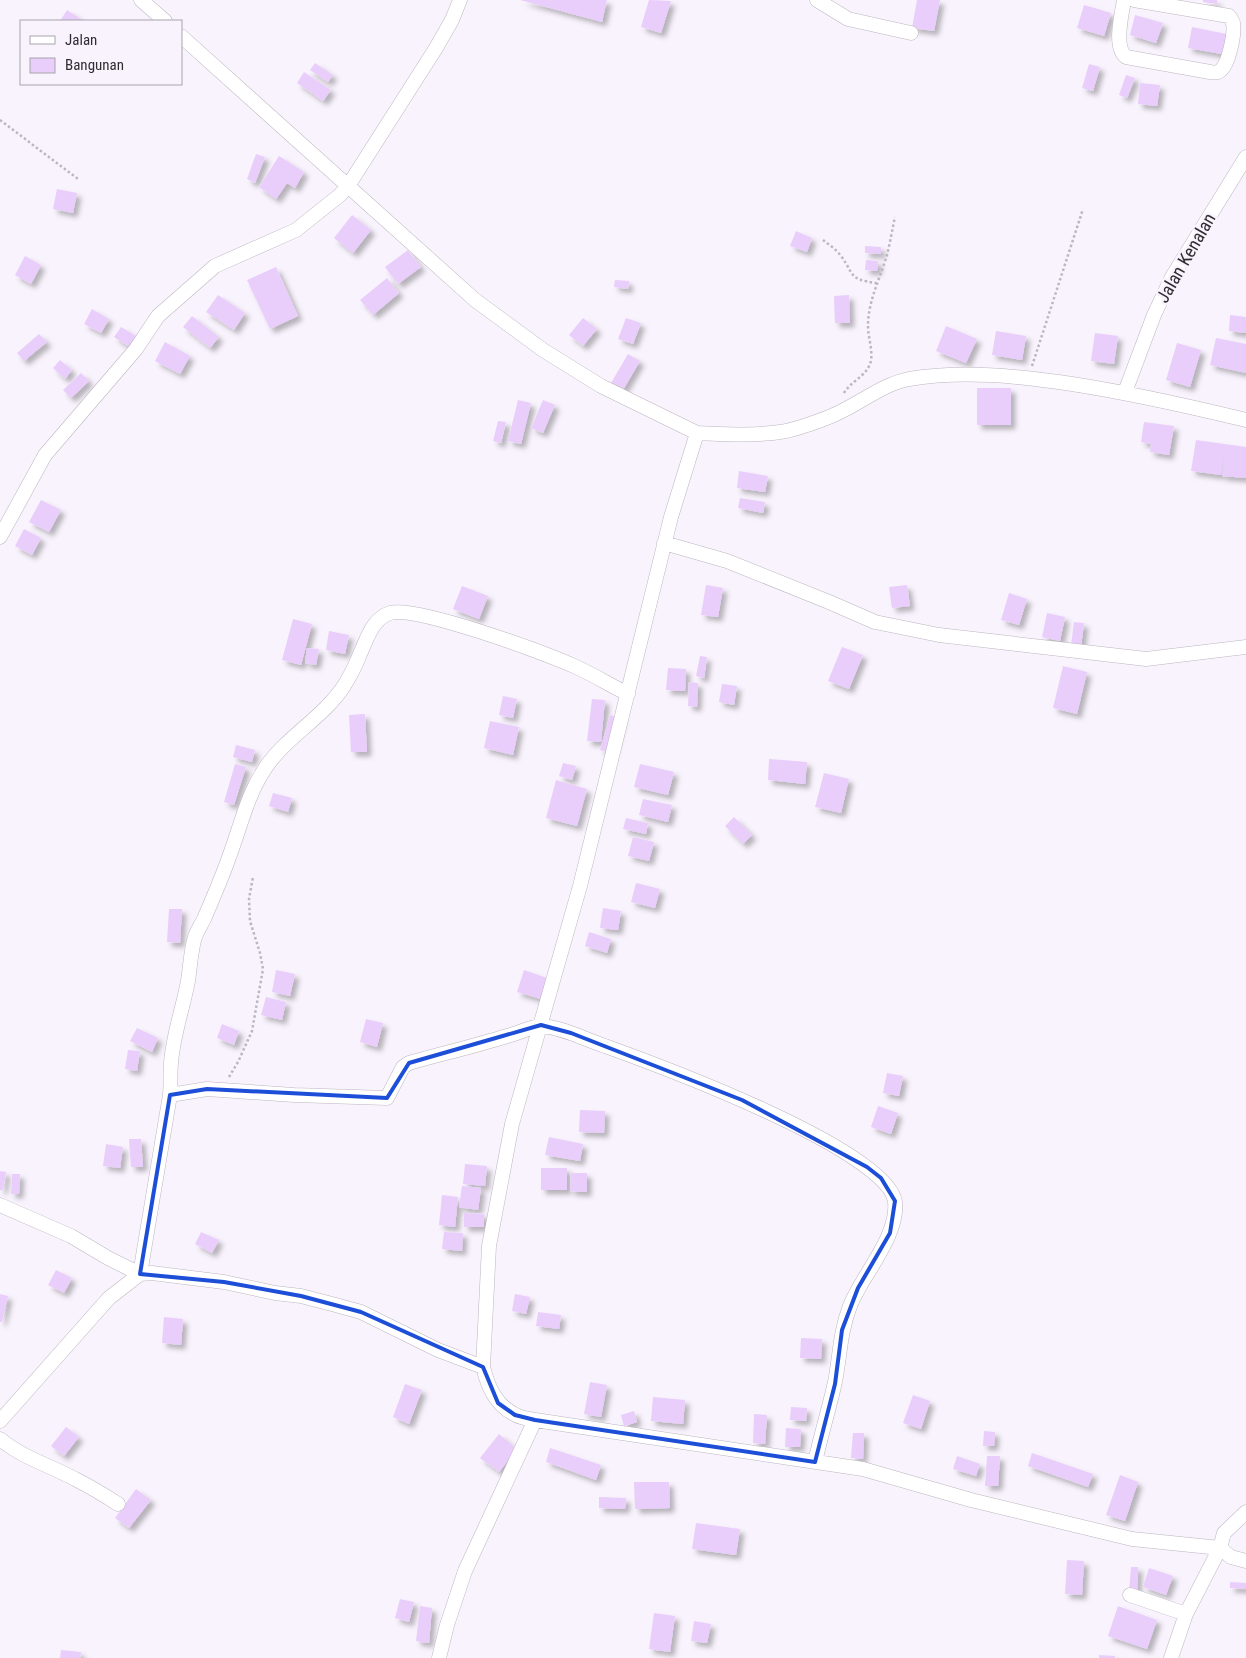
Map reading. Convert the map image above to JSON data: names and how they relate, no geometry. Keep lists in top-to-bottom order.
{
  "streets": {
    "street": ["Jalan Kenalan"]
  },
  "legend": ["Jalan", "Bangunan"]
}
